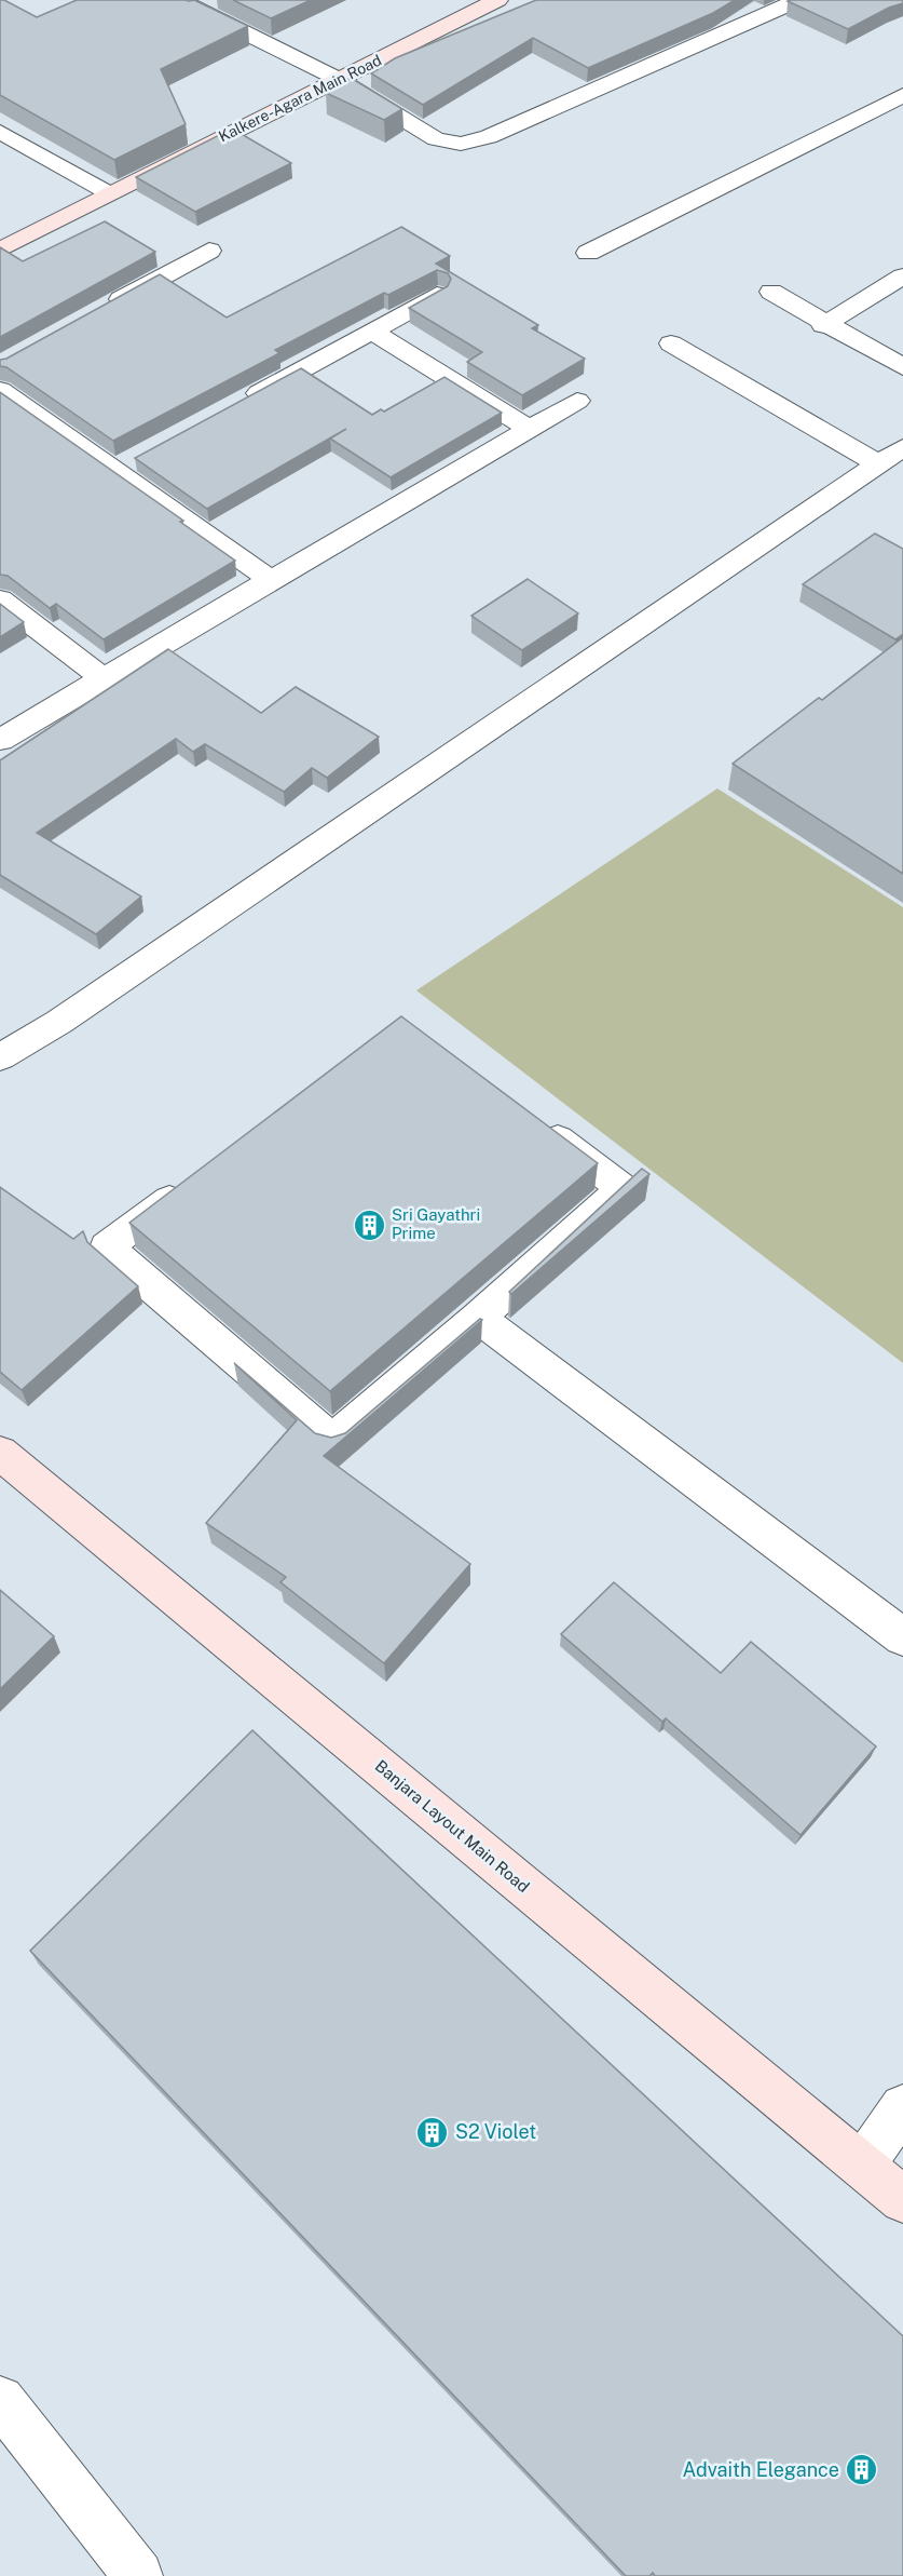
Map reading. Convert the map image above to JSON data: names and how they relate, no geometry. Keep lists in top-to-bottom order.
{
  "streets": {
    "street": ["Kalkere-Agara Main Road", "Banjara Layout Main Road"]
  },
  "places": {
    "building": ["Sri Gayathri Prime", "S2 Violet", "Advaith Elegance"]
  }
}
